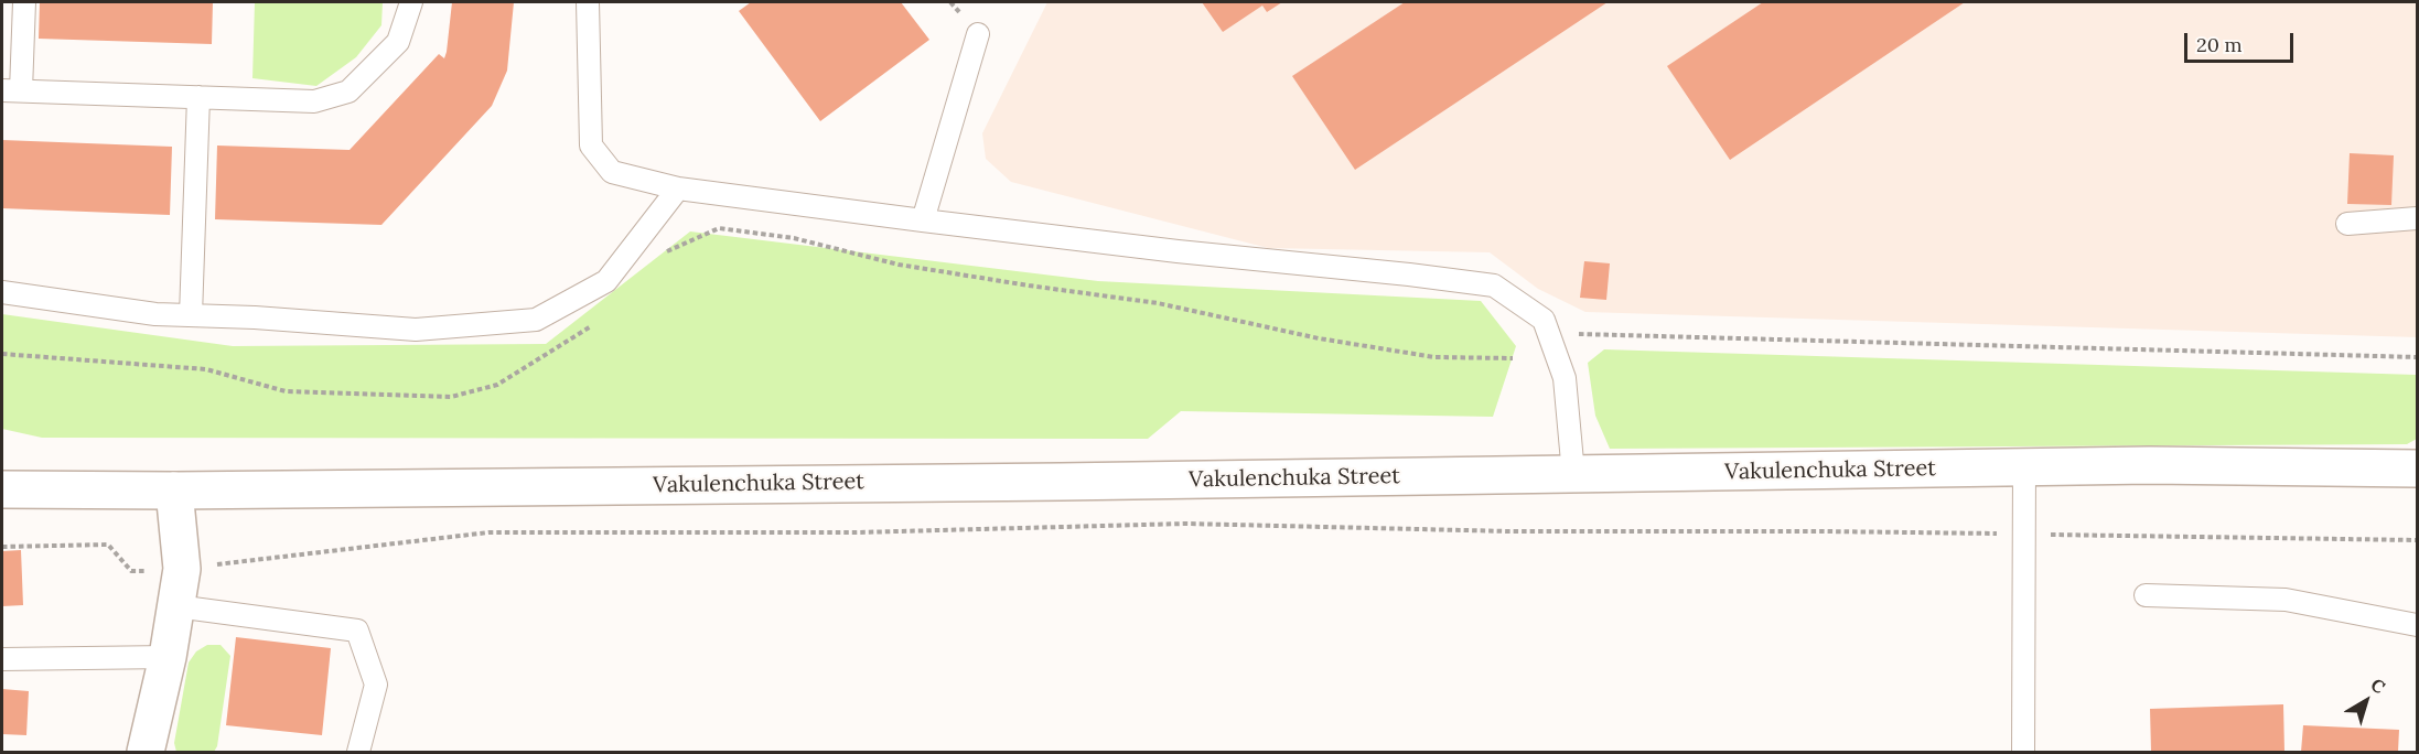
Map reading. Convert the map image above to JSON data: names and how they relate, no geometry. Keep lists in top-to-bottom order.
{
  "streets": {
    "main road": ["Vakulenchuka Street"]
  },
  "scale_bar": "20 m",
  "north": "top right"
}
